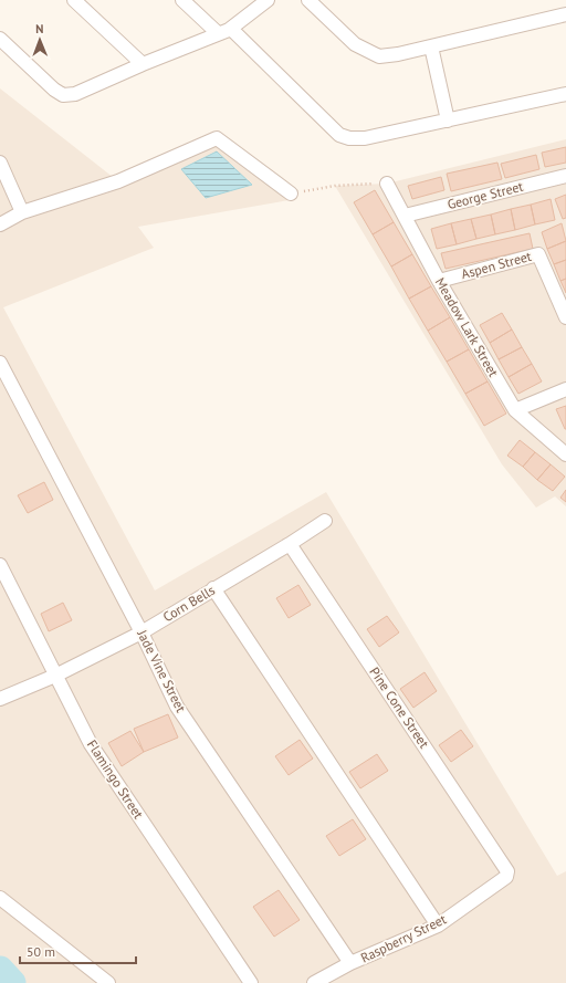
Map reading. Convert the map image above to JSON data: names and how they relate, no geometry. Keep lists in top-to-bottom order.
{
  "streets": {
    "street": [
      "George Street",
      "Aspen Street",
      "Meadow Lark Street",
      "Corn Bells",
      "Jade Vine Street",
      "Pine Cone Street",
      "Flamingo Street",
      "Raspberry Street"
    ]
  },
  "crossings": [
    ["George Street", "Meadow Lark Street"],
    ["Aspen Street", "Meadow Lark Street"],
    ["Corn Bells", "Jade Vine Street"],
    ["Corn Bells", "Pine Cone Street"],
    ["Corn Bells", "Flamingo Street"],
    ["Jade Vine Street", "Raspberry Street"],
    ["Pine Cone Street", "Raspberry Street"]
  ],
  "scale_bar": "50 m",
  "north": "top"
}
